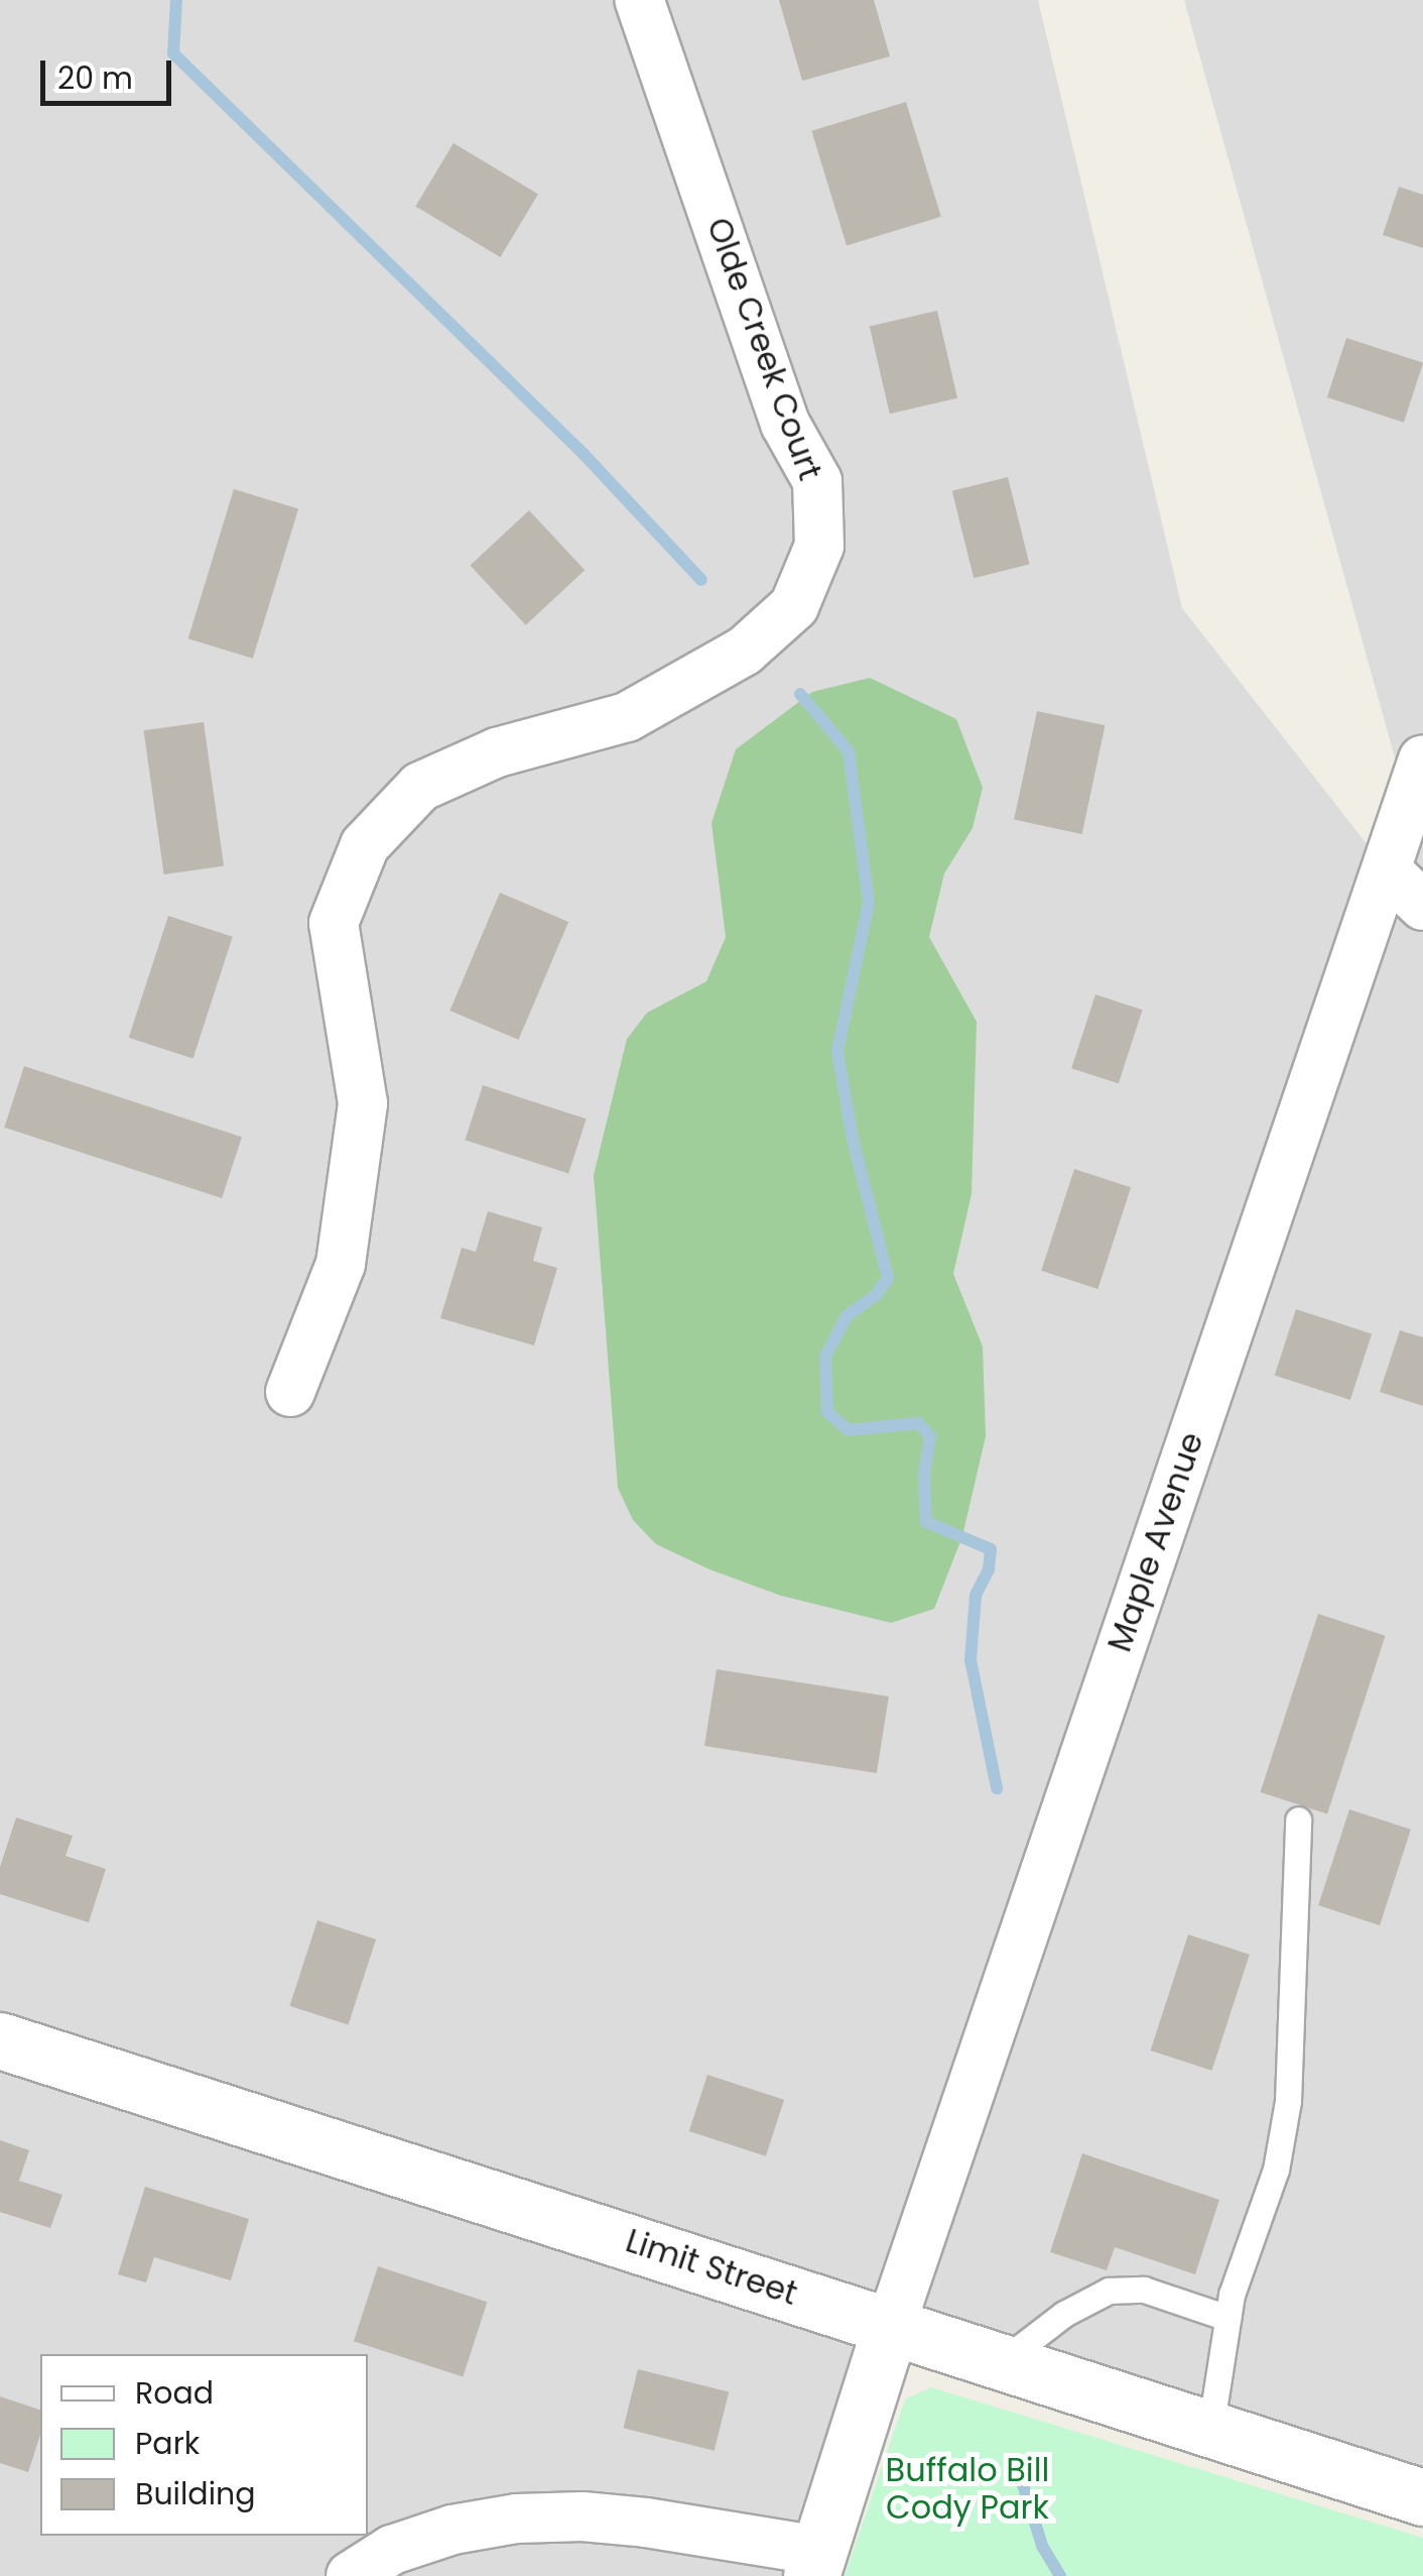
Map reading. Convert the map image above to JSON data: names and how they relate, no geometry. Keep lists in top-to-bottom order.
{
  "streets": {
    "street": ["Olde Creek Court", "Maple Avenue", "Limit Street"]
  },
  "crossings": [
    ["Maple Avenue", "Limit Street"]
  ],
  "parks": ["Buffalo Bill Cody Park"],
  "legend": ["Road", "Park", "Building"],
  "scale_bar": "20 m"
}
